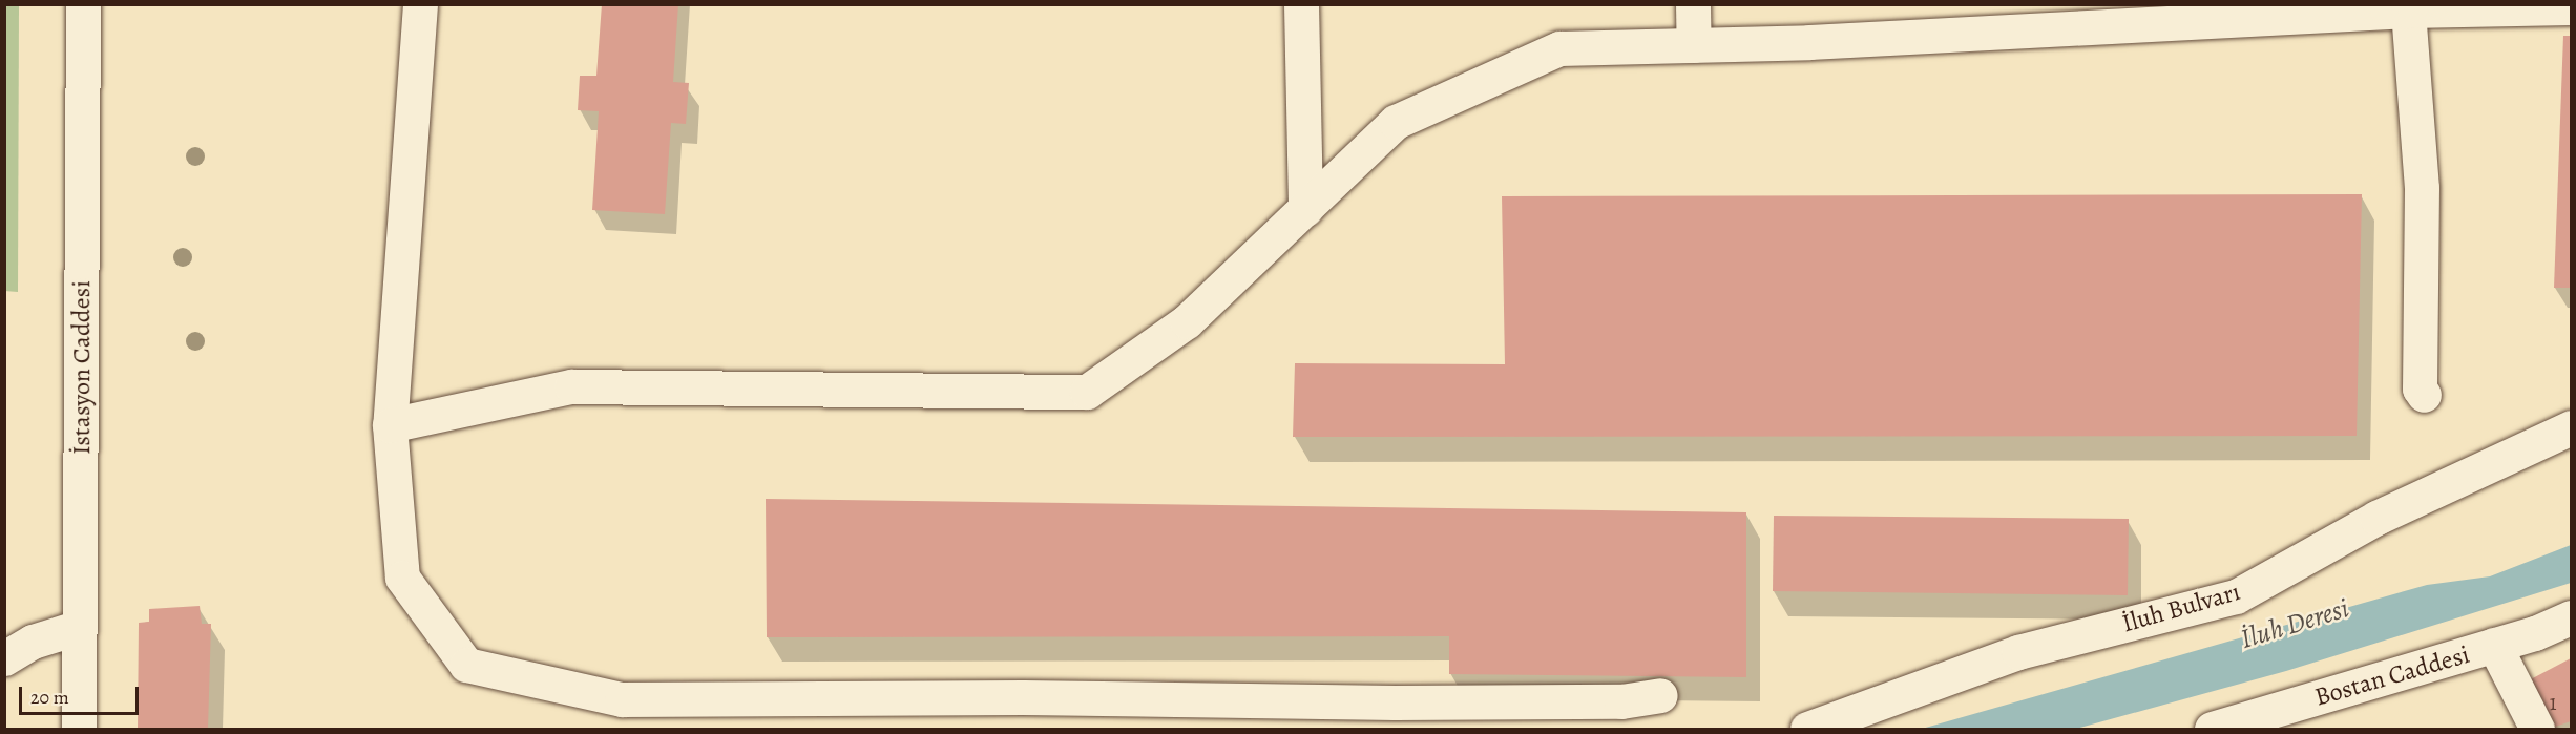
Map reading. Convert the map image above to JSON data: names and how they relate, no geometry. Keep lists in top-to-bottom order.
{
  "streets": {
    "street": ["İstasyon Caddesi", "İluh Bulvarı", "Bostan Caddesi"]
  },
  "water": ["İluh Deresi"],
  "house_numbers": ["1"],
  "scale_bar": "20 m"
}
